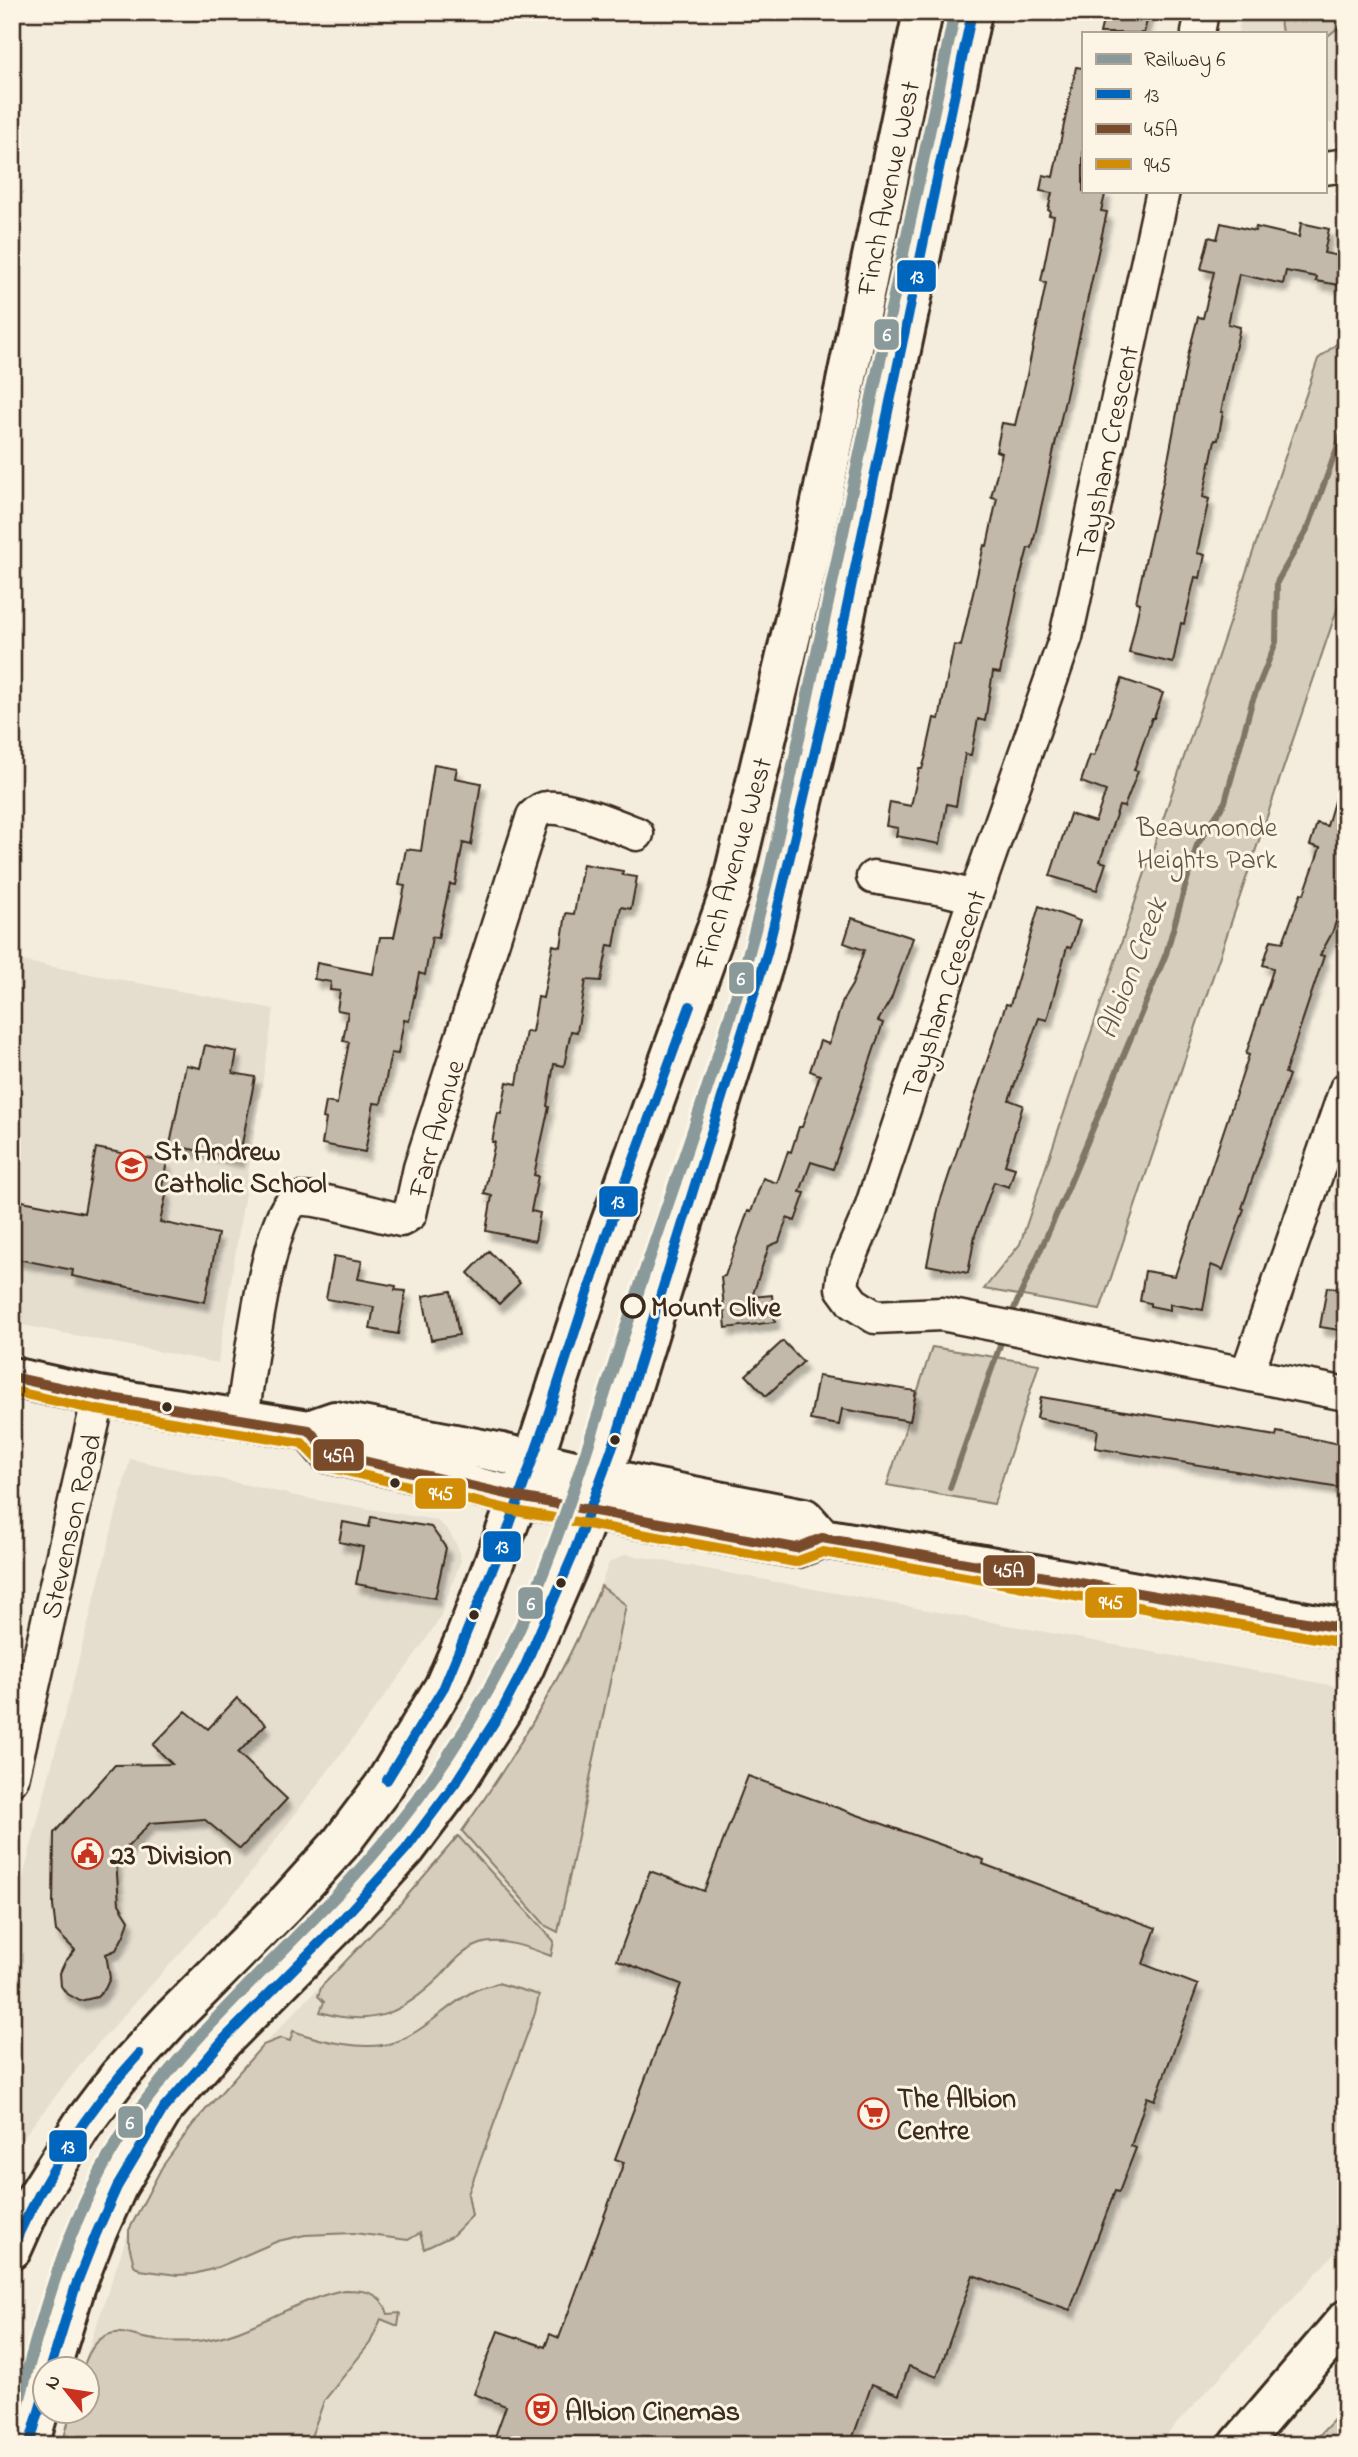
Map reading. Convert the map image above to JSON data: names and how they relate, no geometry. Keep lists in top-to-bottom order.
{
  "streets": {
    "main road": ["Finch Avenue West"],
    "street": ["Taysham Crescent", "Farr Avenue", "Stevenson Road"]
  },
  "water": ["Albion Creek"],
  "parks": ["Beaumonde Heights Park"],
  "places": {
    "school or university": ["St. Andrew Catholic School"],
    "other": ["Mount Olive"],
    "public building": ["23 Division"],
    "supermarket": ["The Albion Centre"],
    "theatre": ["Albion Cinemas"]
  },
  "lines": [
    "rail line 6",
    "transit line 13",
    "transit line 45A",
    "transit line 945"
  ],
  "legend": [
    "Railway 6",
    "13",
    "45A",
    "945"
  ],
  "north": "top left"
}
